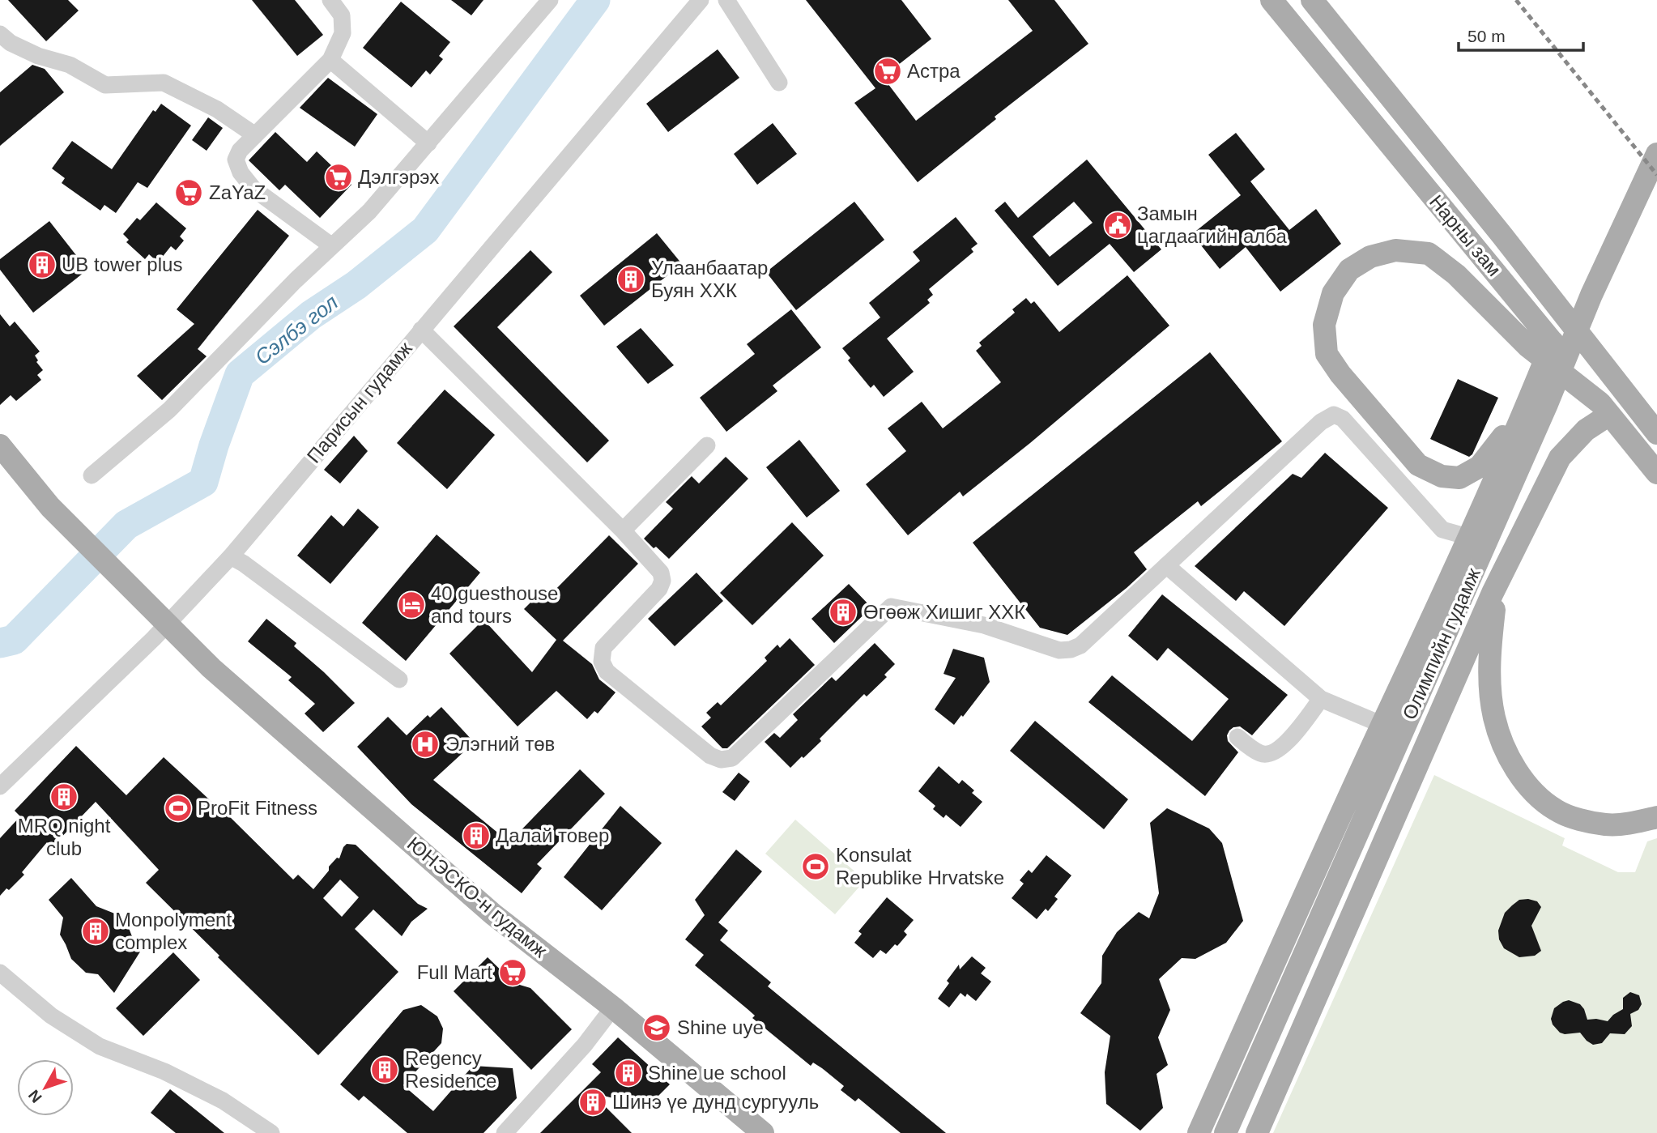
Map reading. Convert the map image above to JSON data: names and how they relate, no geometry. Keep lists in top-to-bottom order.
{
  "streets": {
    "main road": ["Нарны зам", "Олимпийн гудамж", "ЮНЭСКО-н гудамж"],
    "street": ["Парисын гудамж"]
  },
  "water": ["Сэлбэ гол"],
  "places": {
    "supermarket": [
      "Астра",
      "Дэлгэрэх",
      "ZaYaZ",
      "Full Mart"
    ],
    "public building": ["Замын цагдаагийн алба"],
    "building": [
      "UB tower plus",
      "Улаанбаатар Буян ХХК",
      "Өгөөж Хишиг ХХК",
      "MRQ night club",
      "Далай товер",
      "Monpolyment complex",
      "Regency Residence",
      "Shine ue school",
      "Шинэ үе дунд сургууль"
    ],
    "hotel": ["40 guesthouse and tours"],
    "hospital": ["Элэгний төв"],
    "sports": ["ProFit Fitness", "Konsulat Republike Hrvatske"],
    "school or university": ["Shine uye"]
  },
  "scale_bar": "50 m",
  "north": "bottom left"
}
